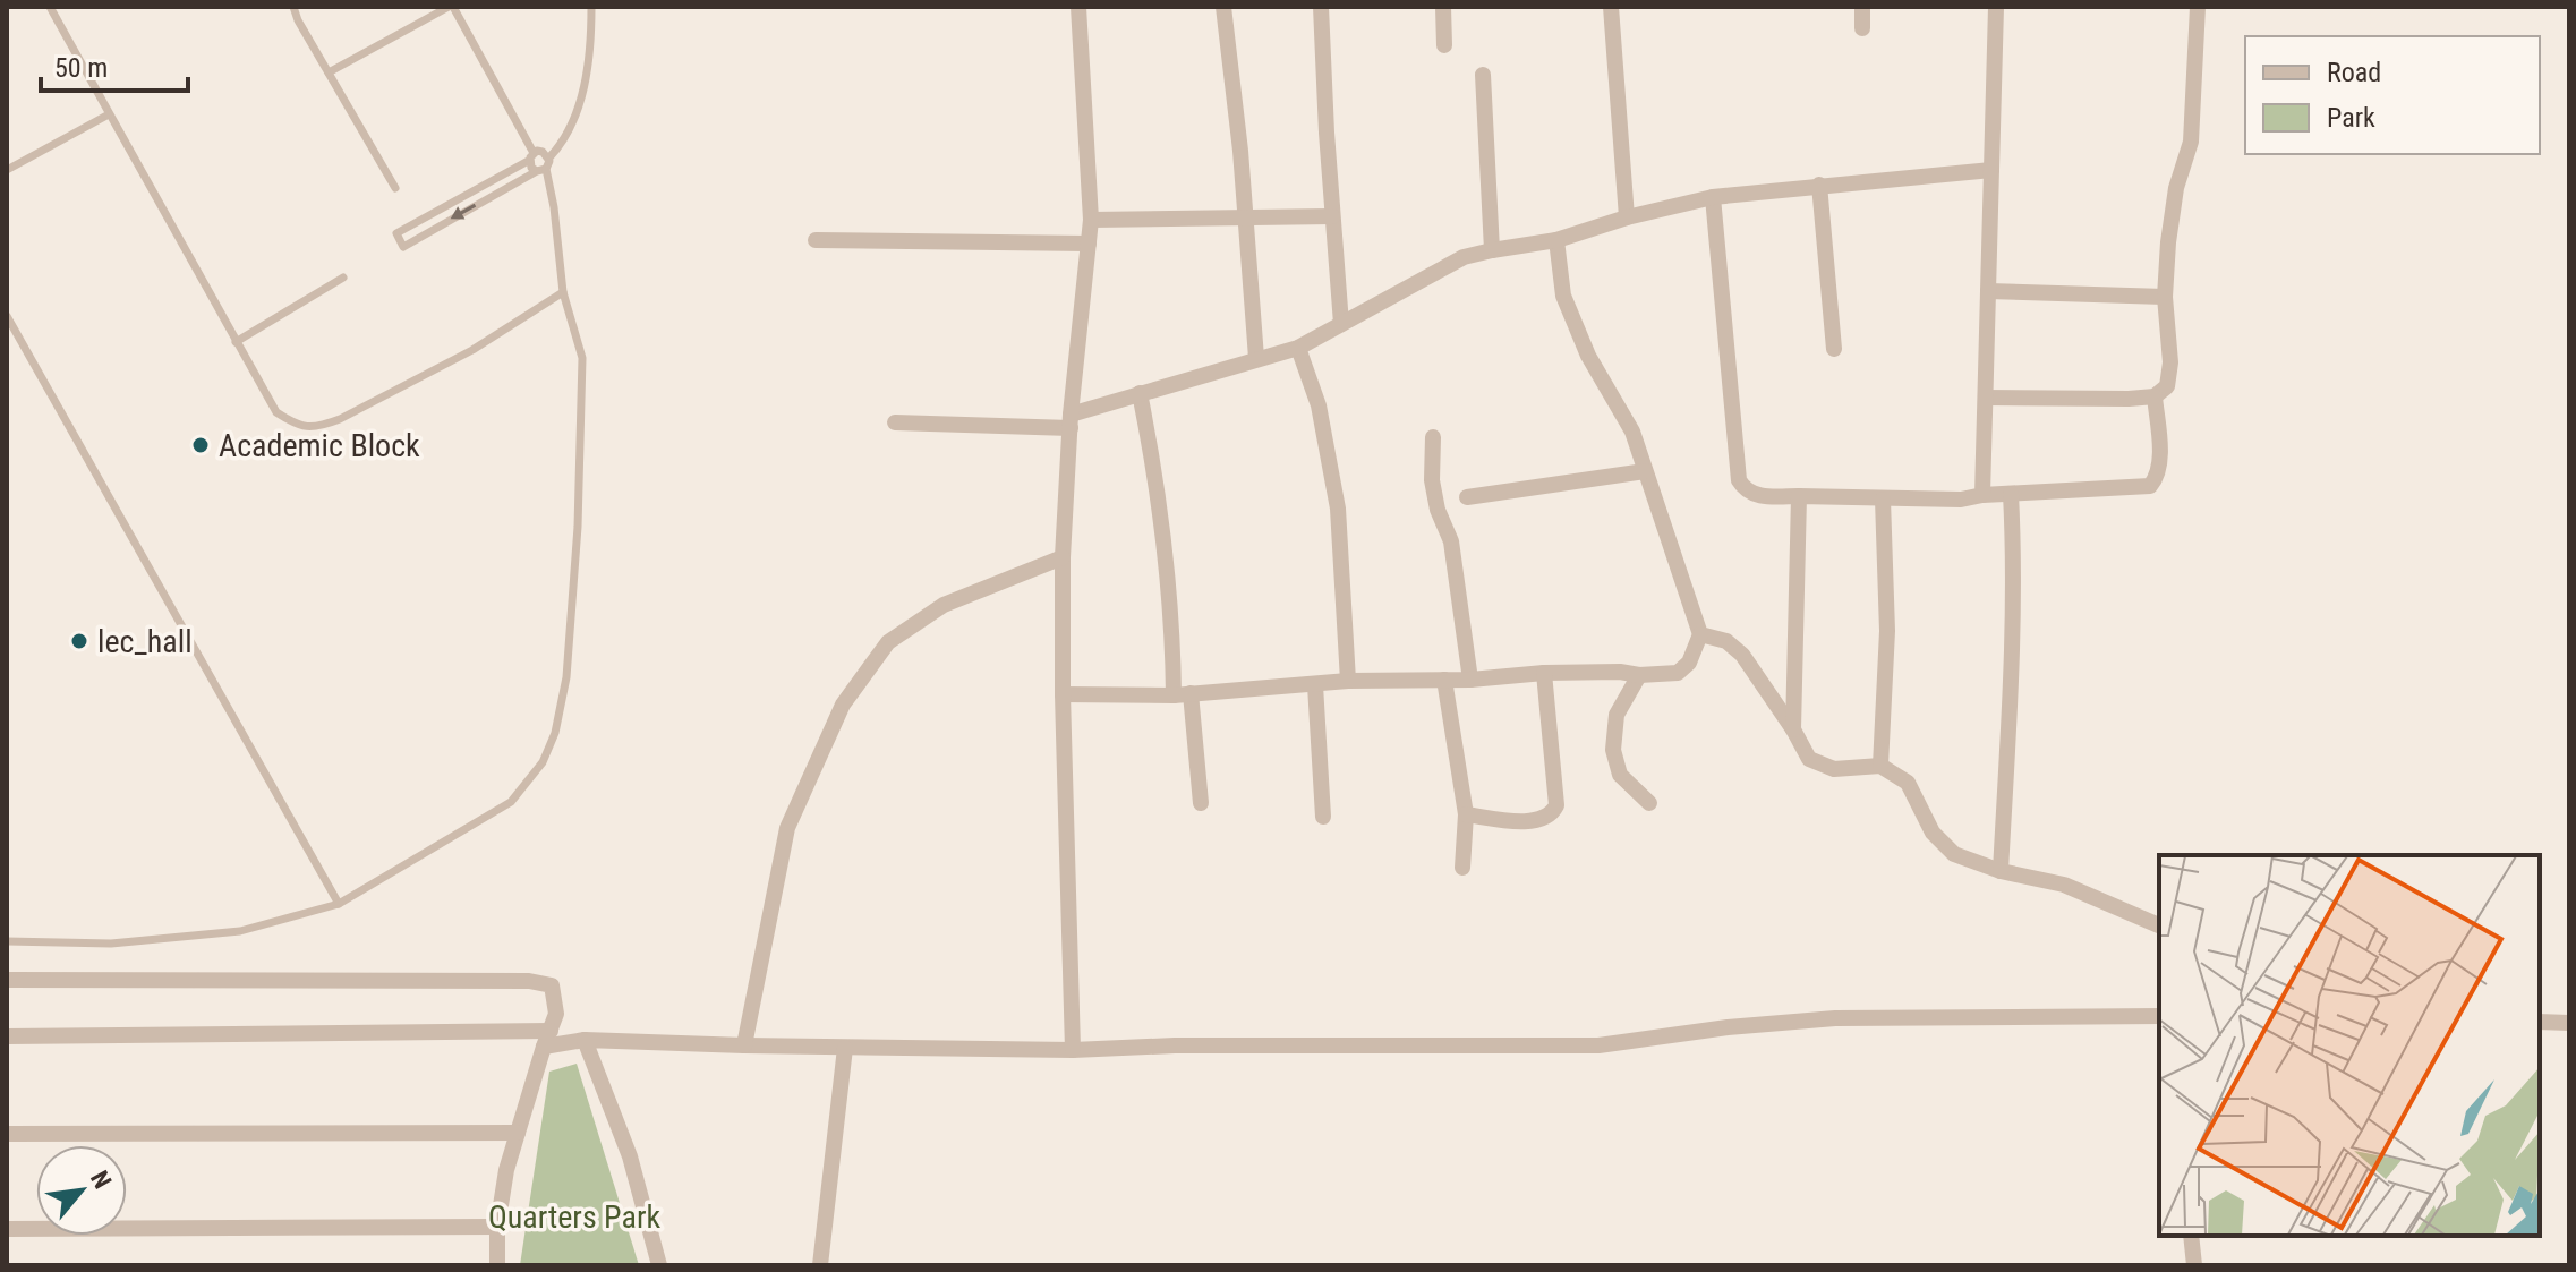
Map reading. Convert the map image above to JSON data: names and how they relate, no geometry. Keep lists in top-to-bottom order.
{
  "parks": ["Quarters Park"],
  "places": ["Academic Block", "lec_hall"],
  "legend": ["Road", "Park"],
  "scale_bar": "50 m",
  "north": "top right"
}
